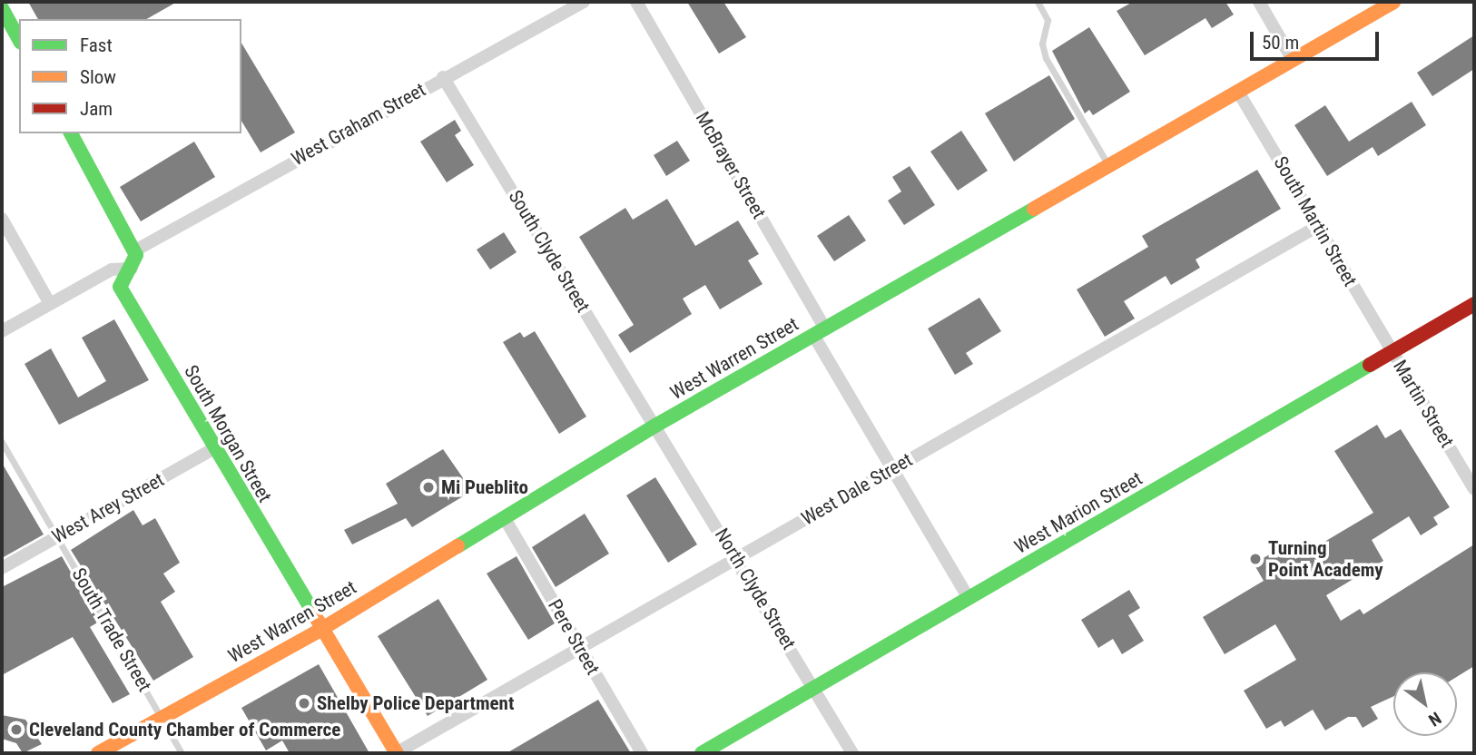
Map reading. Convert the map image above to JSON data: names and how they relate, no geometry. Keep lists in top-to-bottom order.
{
  "streets": {
    "main road": ["West Warren Street", "South Morgan Street", "West Marion Street"],
    "street": [
      "West Graham Street",
      "McBrayer Street",
      "South Martin Street",
      "South Clyde Street",
      "Martin Street",
      "West Dale Street",
      "West Arey Street",
      "North Clyde Street",
      "Pere Street"
    ],
    "lane": ["South Trade Street"]
  },
  "crossings": [
    ["West Graham Street", "South Clyde Street"],
    ["West Graham Street", "South Morgan Street"],
    ["McBrayer Street", "West Warren Street"],
    ["McBrayer Street", "West Dale Street"],
    ["McBrayer Street", "West Marion Street"],
    ["South Martin Street", "West Warren Street"],
    ["South Martin Street", "Martin Street"],
    ["South Martin Street", "West Dale Street"],
    ["South Martin Street", "West Marion Street"],
    ["South Clyde Street", "West Warren Street"],
    ["South Clyde Street", "North Clyde Street"],
    ["West Warren Street", "South Morgan Street"],
    ["West Warren Street", "North Clyde Street"],
    ["West Warren Street", "South Trade Street"],
    ["West Warren Street", "Pere Street"],
    ["Martin Street", "West Marion Street"],
    ["South Morgan Street", "West Dale Street"],
    ["South Morgan Street", "West Arey Street"],
    ["West Dale Street", "North Clyde Street"],
    ["West Dale Street", "Pere Street"],
    ["West Arey Street", "South Trade Street"],
    ["West Marion Street", "North Clyde Street"]
  ],
  "places": [
    "Mi Pueblito",
    "Turning Point Academy",
    "Shelby Police Department",
    "Cleveland County Chamber of Commerce"
  ],
  "legend": ["Fast", "Slow", "Jam"],
  "scale_bar": "50 m",
  "north": "bottom right"
}
